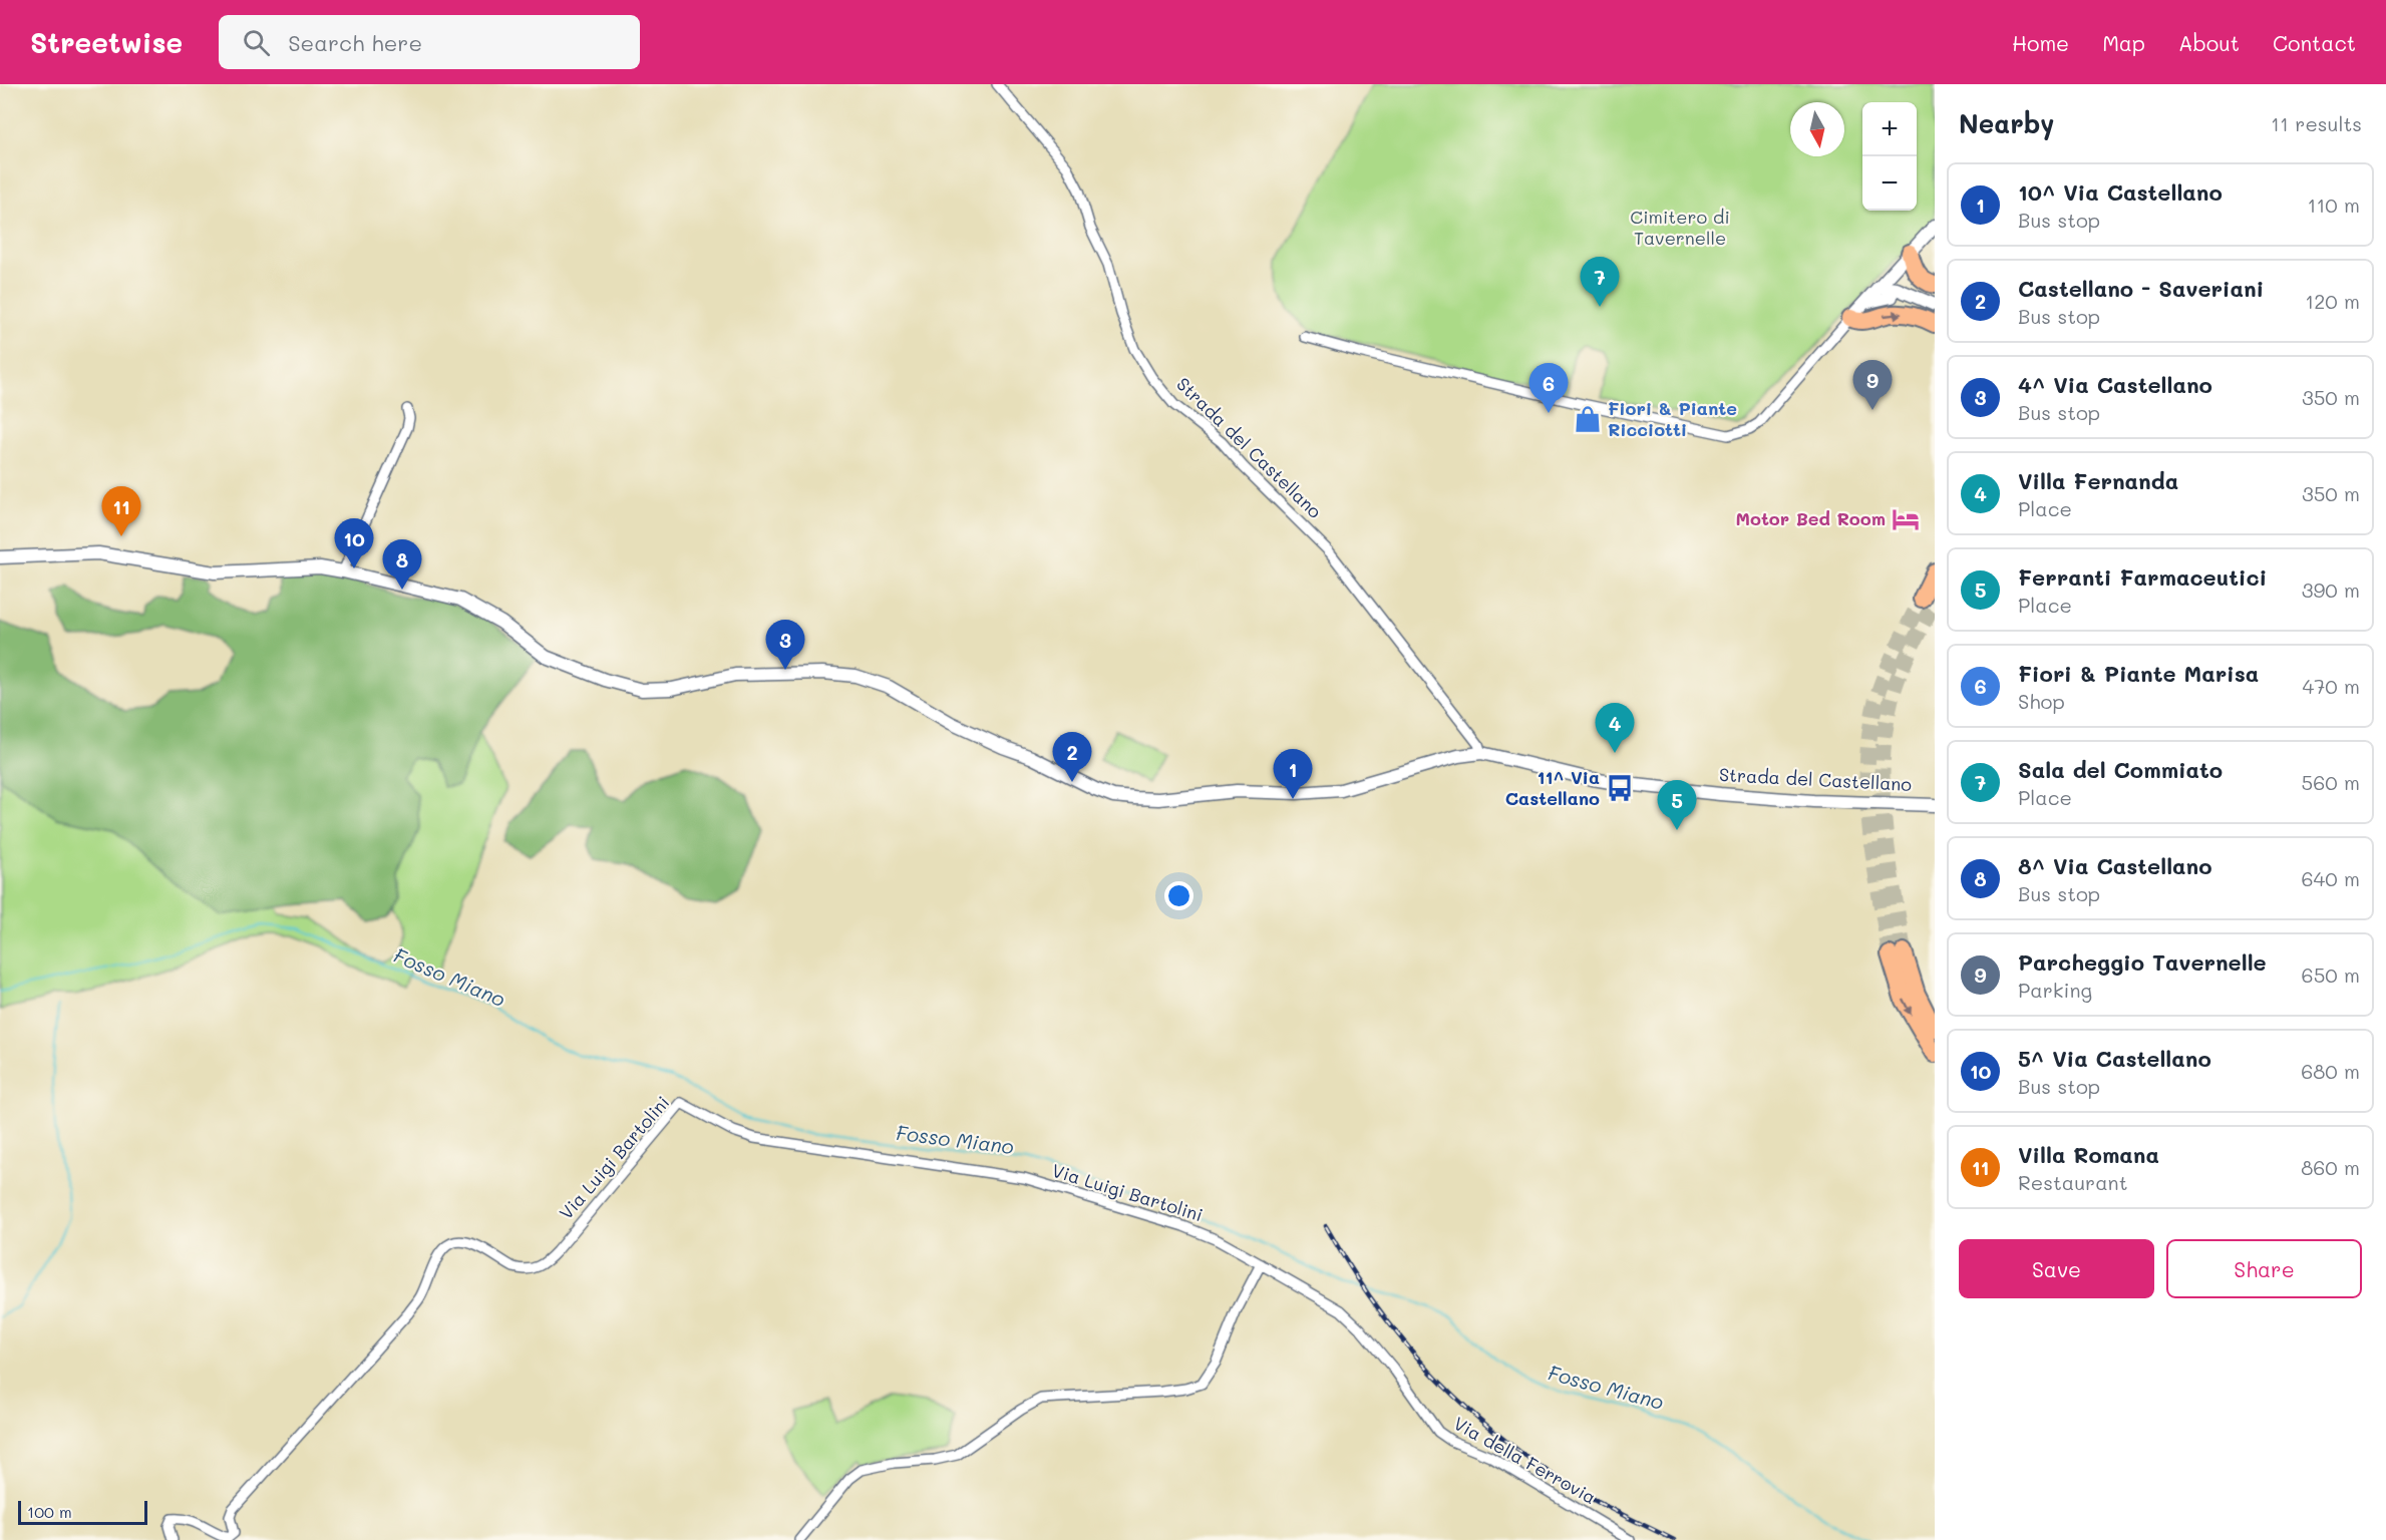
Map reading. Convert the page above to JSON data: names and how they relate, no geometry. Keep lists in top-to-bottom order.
{
  "streets": {
    "street": ["Strada del Castellano", "Via Luigi Bartolini", "Via della Ferrovia"]
  },
  "crossings": [
    ["Via Luigi Bartolini", "Via della Ferrovia"]
  ],
  "water": ["Fosso Miano"],
  "parks": ["Cimitero di Tavernelle"],
  "places": {
    "shop": ["Fiori & Piante Ricciotti"],
    "hotel": ["Motor Bed Room"],
    "bus stop": ["11^ Via Castellano"]
  },
  "scale_bar": "100 m",
  "north": "bottom",
  "page": {
    "header": "Streetwise",
    "search": "Search here",
    "nav": [
      "Home",
      "Map",
      "About",
      "Contact"
    ],
    "heading": ["Nearby", "11 results"],
    "map_buttons": ["+", "−"],
    "list": [
      {
        "mark": "1",
        "name": "10^ Via Castellano",
        "note": "Bus stop",
        "value": "110 m"
      },
      {
        "mark": "2",
        "name": "Castellano - Saveriani",
        "note": "Bus stop",
        "value": "120 m"
      },
      {
        "mark": "3",
        "name": "4^ Via Castellano",
        "note": "Bus stop",
        "value": "350 m"
      },
      {
        "mark": "4",
        "name": "Villa Fernanda",
        "note": "Place",
        "value": "350 m"
      },
      {
        "mark": "5",
        "name": "Ferranti Farmaceutici",
        "note": "Place",
        "value": "390 m"
      },
      {
        "mark": "6",
        "name": "Fiori & Piante Marisa",
        "note": "Shop",
        "value": "470 m"
      },
      {
        "mark": "7",
        "name": "Sala del Commiato",
        "note": "Place",
        "value": "560 m"
      },
      {
        "mark": "8",
        "name": "8^ Via Castellano",
        "note": "Bus stop",
        "value": "640 m"
      },
      {
        "mark": "9",
        "name": "Parcheggio Tavernelle",
        "note": "Parking",
        "value": "650 m"
      },
      {
        "mark": "10",
        "name": "5^ Via Castellano",
        "note": "Bus stop",
        "value": "680 m"
      },
      {
        "mark": "11",
        "name": "Villa Romana",
        "note": "Restaurant",
        "value": "860 m"
      }
    ],
    "pins": [
      "7",
      "9",
      "6",
      "11",
      "10",
      "8",
      "3",
      "4",
      "2",
      "1",
      "5"
    ],
    "buttons": ["Save", "Share"],
    "scale": "100 m"
  }
}
